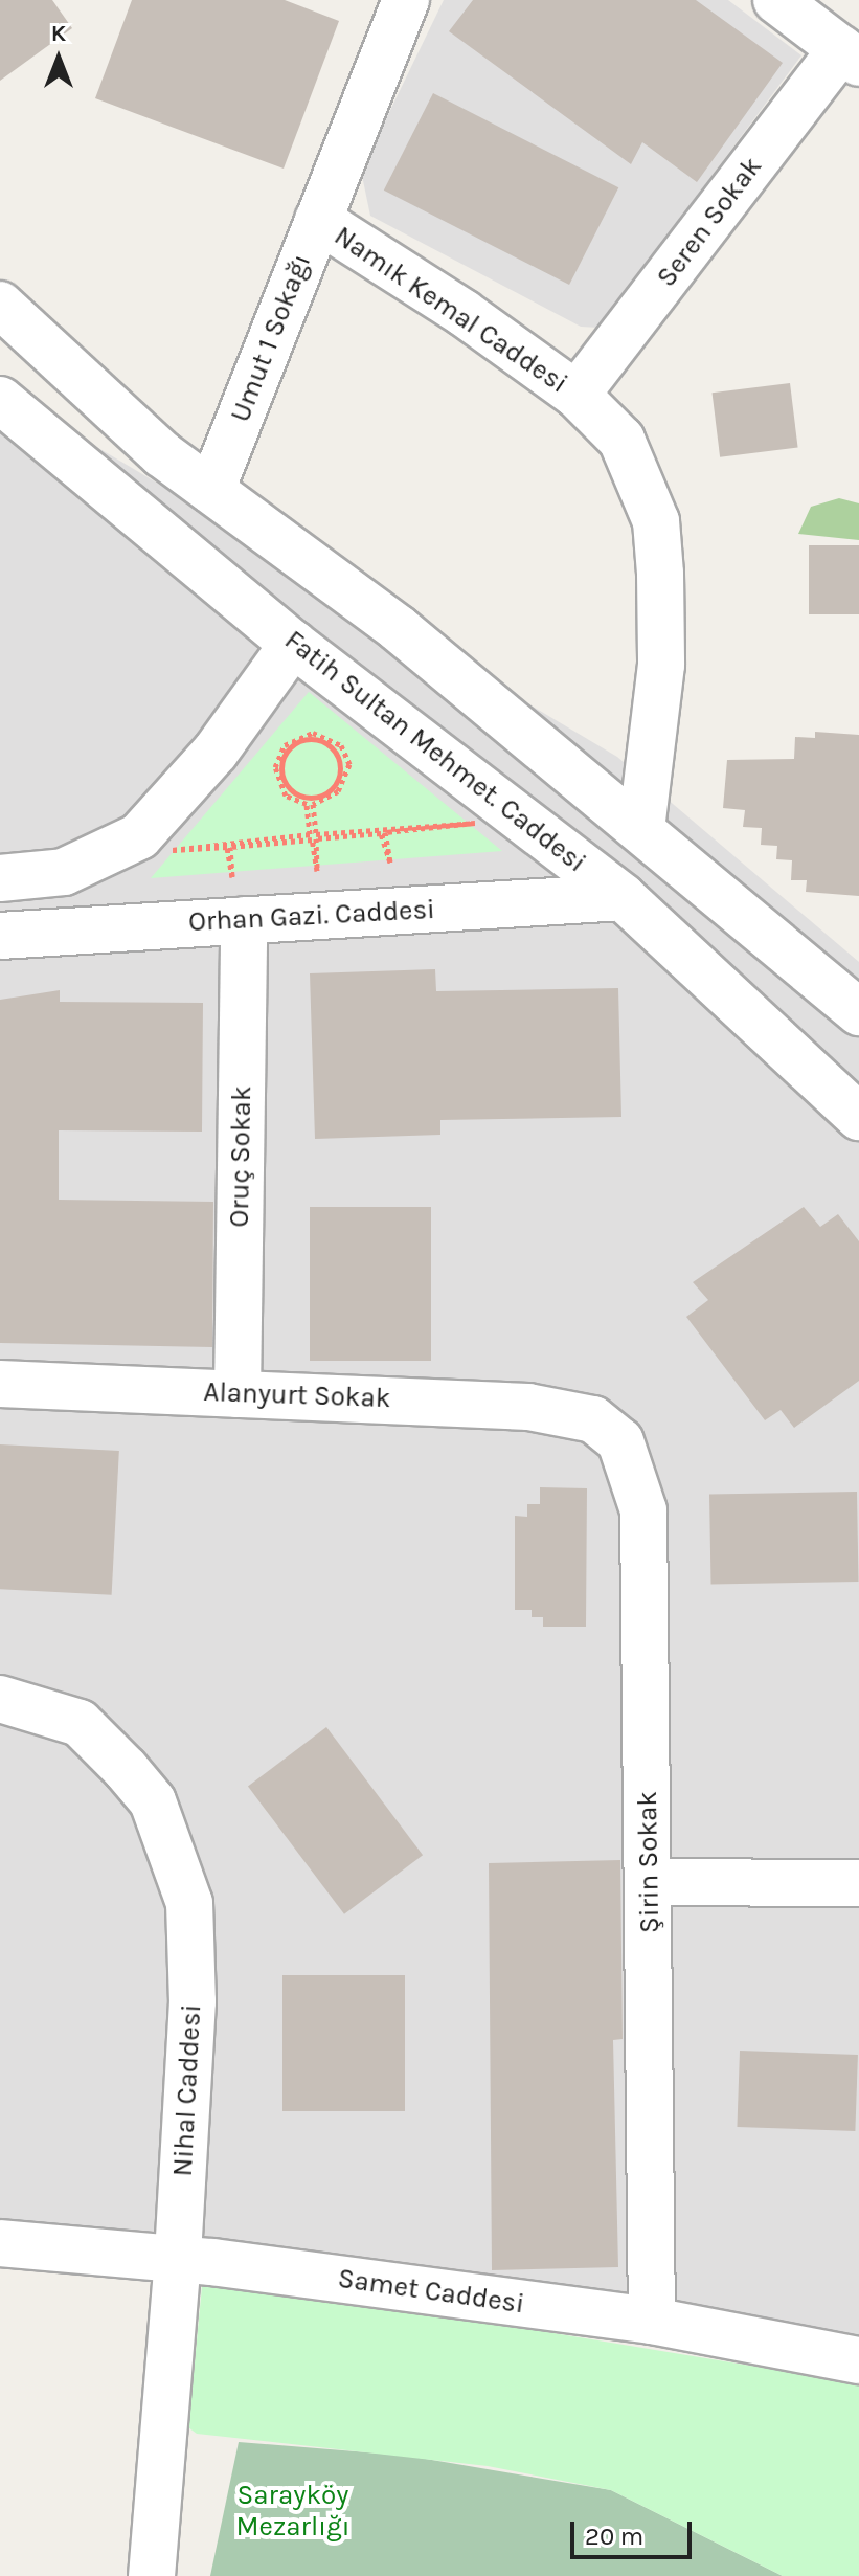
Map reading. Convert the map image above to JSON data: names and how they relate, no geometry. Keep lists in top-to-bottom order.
{
  "streets": {
    "street": [
      "Seren Sokak",
      "Namık Kemal Caddesi",
      "Umut 1 Sokağı",
      "Fatih Sultan Mehmet. Caddesi",
      "Orhan Gazi. Caddesi",
      "Oruç Sokak",
      "Alanyurt Sokak",
      "Şirin Sokak",
      "Nihal Caddesi",
      "Samet Caddesi"
    ]
  },
  "crossings": [
    ["Seren Sokak", "Namık Kemal Caddesi"],
    ["Namık Kemal Caddesi", "Umut 1 Sokağı"],
    ["Fatih Sultan Mehmet. Caddesi", "Orhan Gazi. Caddesi"],
    ["Orhan Gazi. Caddesi", "Oruç Sokak"],
    ["Oruç Sokak", "Alanyurt Sokak"],
    ["Alanyurt Sokak", "Şirin Sokak"],
    ["Şirin Sokak", "Samet Caddesi"],
    ["Nihal Caddesi", "Samet Caddesi"]
  ],
  "parks": ["Sarayköy Mezarlığı"],
  "scale_bar": "20 m",
  "north": "top"
}
